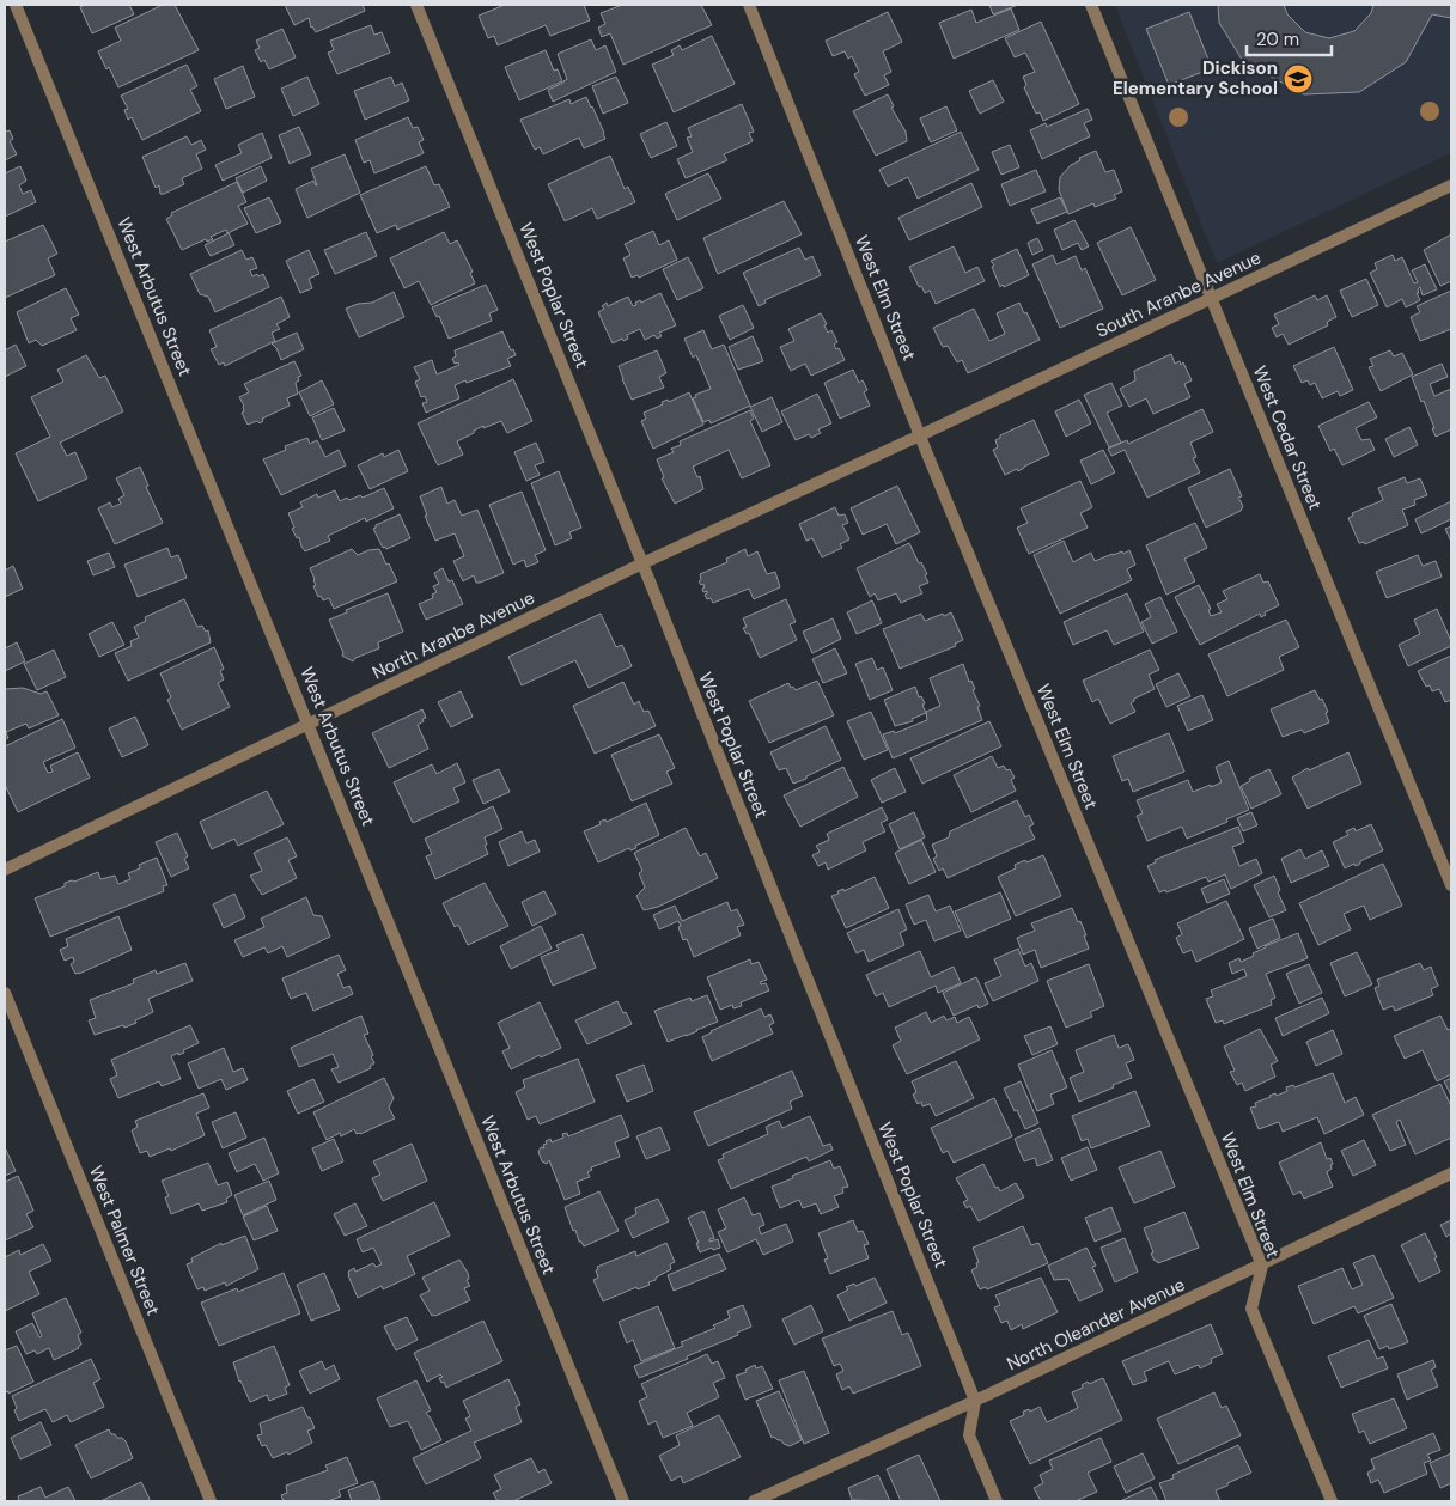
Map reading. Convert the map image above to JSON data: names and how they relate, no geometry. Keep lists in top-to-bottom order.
{
  "streets": {
    "street": [
      "South Aranbe Avenue",
      "West Poplar Street",
      "West Arbutus Street",
      "West Elm Street",
      "West Cedar Street",
      "North Aranbe Avenue",
      "West Palmer Street",
      "North Oleander Avenue"
    ]
  },
  "crossings": [
    ["South Aranbe Avenue", "West Elm Street"],
    ["South Aranbe Avenue", "West Cedar Street"],
    ["South Aranbe Avenue", "North Aranbe Avenue"],
    ["West Poplar Street", "North Aranbe Avenue"],
    ["West Poplar Street", "North Oleander Avenue"],
    ["West Arbutus Street", "North Aranbe Avenue"],
    ["West Elm Street", "North Aranbe Avenue"],
    ["West Elm Street", "North Oleander Avenue"]
  ],
  "places": {
    "school or university": ["Dickison Elementary School"]
  },
  "scale_bar": "20 m"
}
